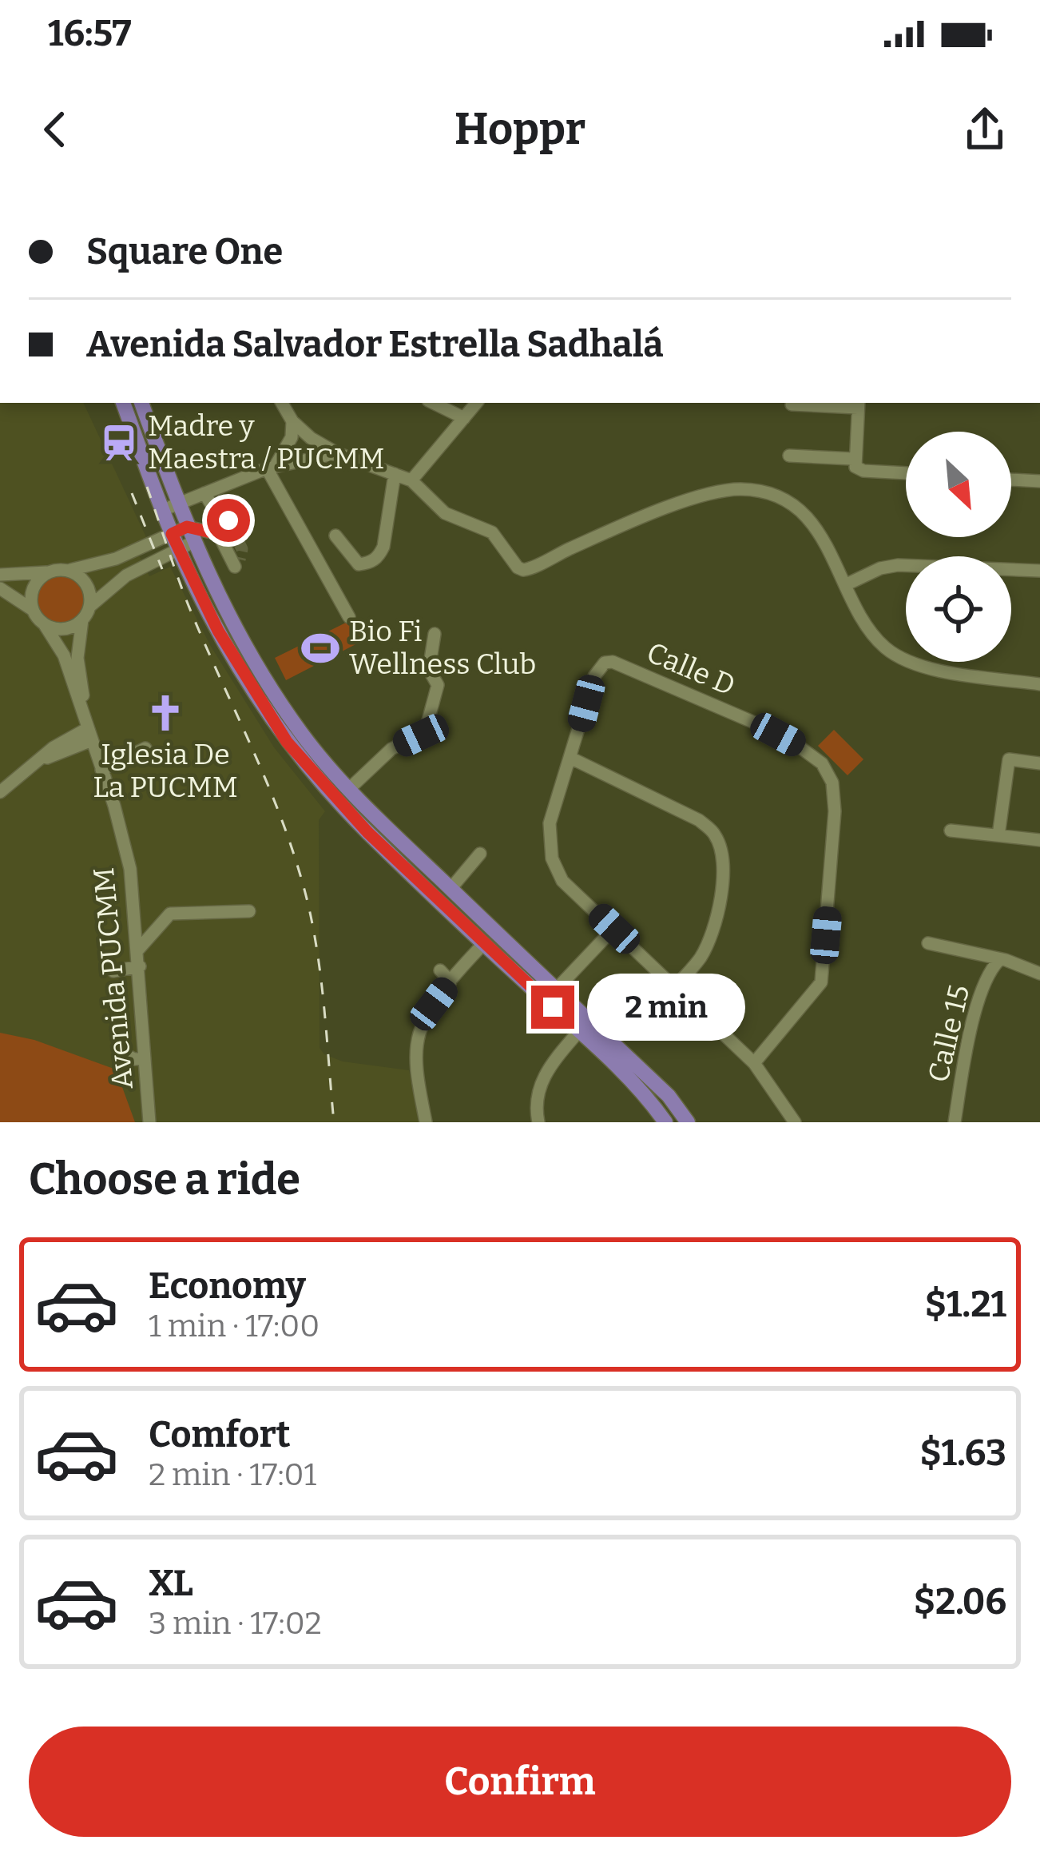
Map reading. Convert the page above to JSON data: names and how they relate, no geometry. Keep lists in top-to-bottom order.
{
  "streets": {
    "street": ["Calle D", "Avenida PUCMM", "Calle 15"]
  },
  "places": {
    "station": ["Madre y Maestra / PUCMM"],
    "sports": ["Bio Fi Wellness Club"],
    "church": ["Iglesia De La PUCMM"]
  },
  "north": "bottom right",
  "page": {
    "status": "16:57",
    "header": "Hoppr",
    "banner": ["Square One", "Avenida Salvador Estrella Sadhalá"],
    "bubble": "2 min",
    "heading": "Choose a ride",
    "list": [
      {
        "name": "Economy",
        "note": "1 min · 17:00",
        "value": "$1.21"
      },
      {
        "name": "Comfort",
        "note": "2 min · 17:01",
        "value": "$1.63"
      },
      {
        "name": "XL",
        "note": "3 min · 17:02",
        "value": "$2.06"
      }
    ],
    "buttons": "Confirm"
  }
}
